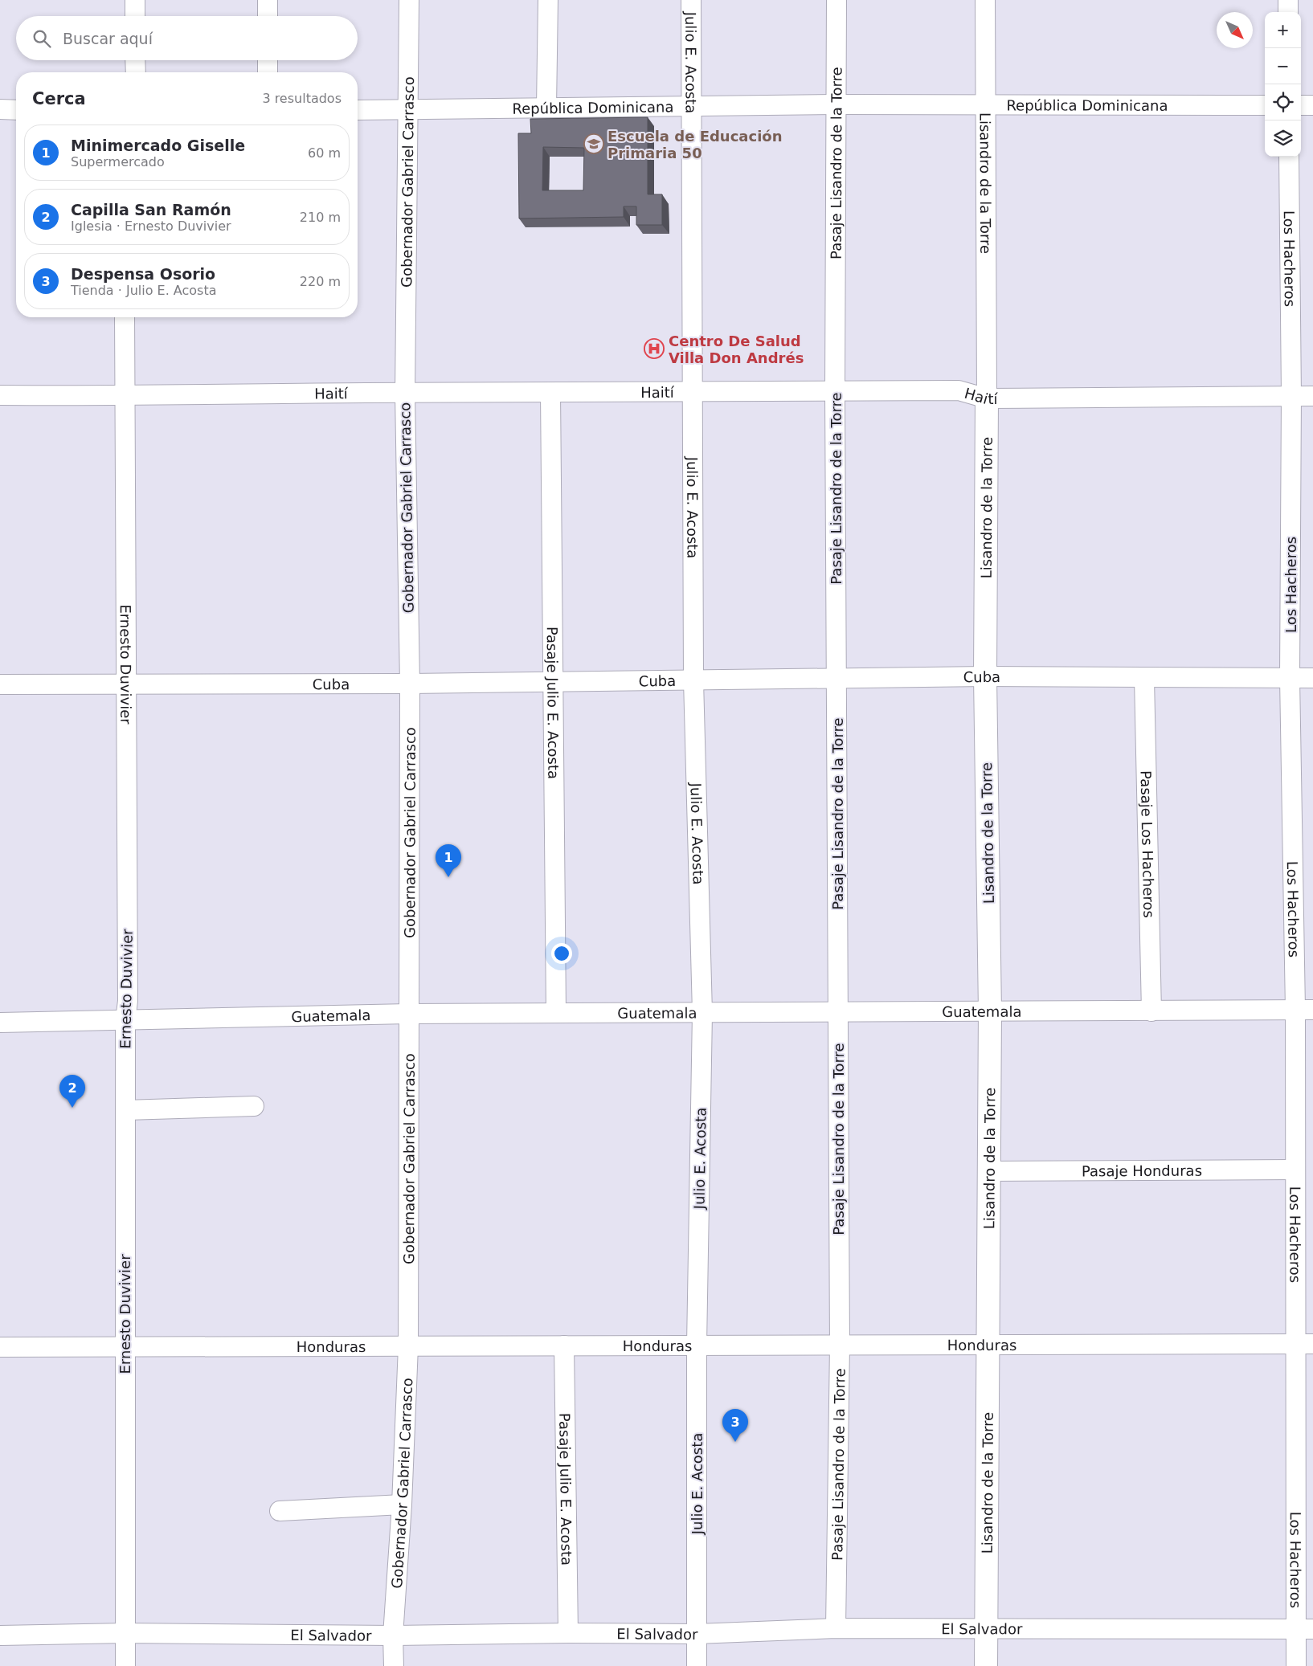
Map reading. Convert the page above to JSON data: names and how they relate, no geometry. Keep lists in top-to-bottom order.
{
  "streets": {
    "main road": ["Lisandro de la Torre"],
    "street": [
      "Julio E. Acosta",
      "República Dominicana",
      "Pasaje Lisandro de la Torre",
      "Gobernador Gabriel Carrasco",
      "Los Hacheros",
      "Haití",
      "Ernesto Duvivier",
      "Cuba",
      "Pasaje Julio E. Acosta",
      "Pasaje Los Hacheros",
      "Guatemala",
      "Pasaje Honduras",
      "Honduras",
      "El Salvador"
    ]
  },
  "crossings": [
    ["Julio E. Acosta", "República Dominicana"],
    ["Julio E. Acosta", "Haití"],
    ["Julio E. Acosta", "Cuba"],
    ["Julio E. Acosta", "Guatemala"],
    ["Julio E. Acosta", "Honduras"],
    ["Julio E. Acosta", "El Salvador"],
    ["República Dominicana", "Pasaje Lisandro de la Torre"],
    ["República Dominicana", "Gobernador Gabriel Carrasco"],
    ["República Dominicana", "Lisandro de la Torre"],
    ["Pasaje Lisandro de la Torre", "Haití"],
    ["Pasaje Lisandro de la Torre", "Cuba"],
    ["Pasaje Lisandro de la Torre", "Guatemala"],
    ["Pasaje Lisandro de la Torre", "Honduras"],
    ["Pasaje Lisandro de la Torre", "El Salvador"],
    ["Gobernador Gabriel Carrasco", "Haití"],
    ["Gobernador Gabriel Carrasco", "Cuba"],
    ["Gobernador Gabriel Carrasco", "Guatemala"],
    ["Gobernador Gabriel Carrasco", "Honduras"],
    ["Gobernador Gabriel Carrasco", "El Salvador"],
    ["Lisandro de la Torre", "Haití"],
    ["Lisandro de la Torre", "Cuba"],
    ["Lisandro de la Torre", "Guatemala"],
    ["Lisandro de la Torre", "Pasaje Honduras"],
    ["Lisandro de la Torre", "Honduras"],
    ["Lisandro de la Torre", "El Salvador"],
    ["Los Hacheros", "Haití"],
    ["Los Hacheros", "Cuba"],
    ["Los Hacheros", "Guatemala"],
    ["Los Hacheros", "Pasaje Honduras"],
    ["Los Hacheros", "Honduras"],
    ["Los Hacheros", "El Salvador"],
    ["Haití", "Ernesto Duvivier"],
    ["Haití", "Pasaje Julio E. Acosta"],
    ["Ernesto Duvivier", "Cuba"],
    ["Ernesto Duvivier", "Guatemala"],
    ["Ernesto Duvivier", "Honduras"],
    ["Ernesto Duvivier", "El Salvador"],
    ["Cuba", "Pasaje Julio E. Acosta"],
    ["Cuba", "Pasaje Los Hacheros"],
    ["Pasaje Julio E. Acosta", "Guatemala"],
    ["Pasaje Julio E. Acosta", "Honduras"],
    ["Pasaje Julio E. Acosta", "El Salvador"],
    ["Pasaje Los Hacheros", "Guatemala"]
  ],
  "places": {
    "school or university": ["Escuela de Educación Primaria 50"],
    "hospital": ["Centro De Salud Villa Don Andrés"]
  },
  "north": "bottom right",
  "page": {
    "map_buttons": ["+", "−"],
    "search": "Buscar aquí",
    "heading": ["Cerca", "3 resultados"],
    "list": [
      {
        "mark": "1",
        "name": "Minimercado Giselle",
        "note": "Supermercado",
        "value": "60 m"
      },
      {
        "mark": "2",
        "name": "Capilla San Ramón",
        "note": "Iglesia · Ernesto Duvivier",
        "value": "210 m"
      },
      {
        "mark": "3",
        "name": "Despensa Osorio",
        "note": "Tienda · Julio E. Acosta",
        "value": "220 m"
      }
    ],
    "pins": ["1", "2", "3"]
  }
}
